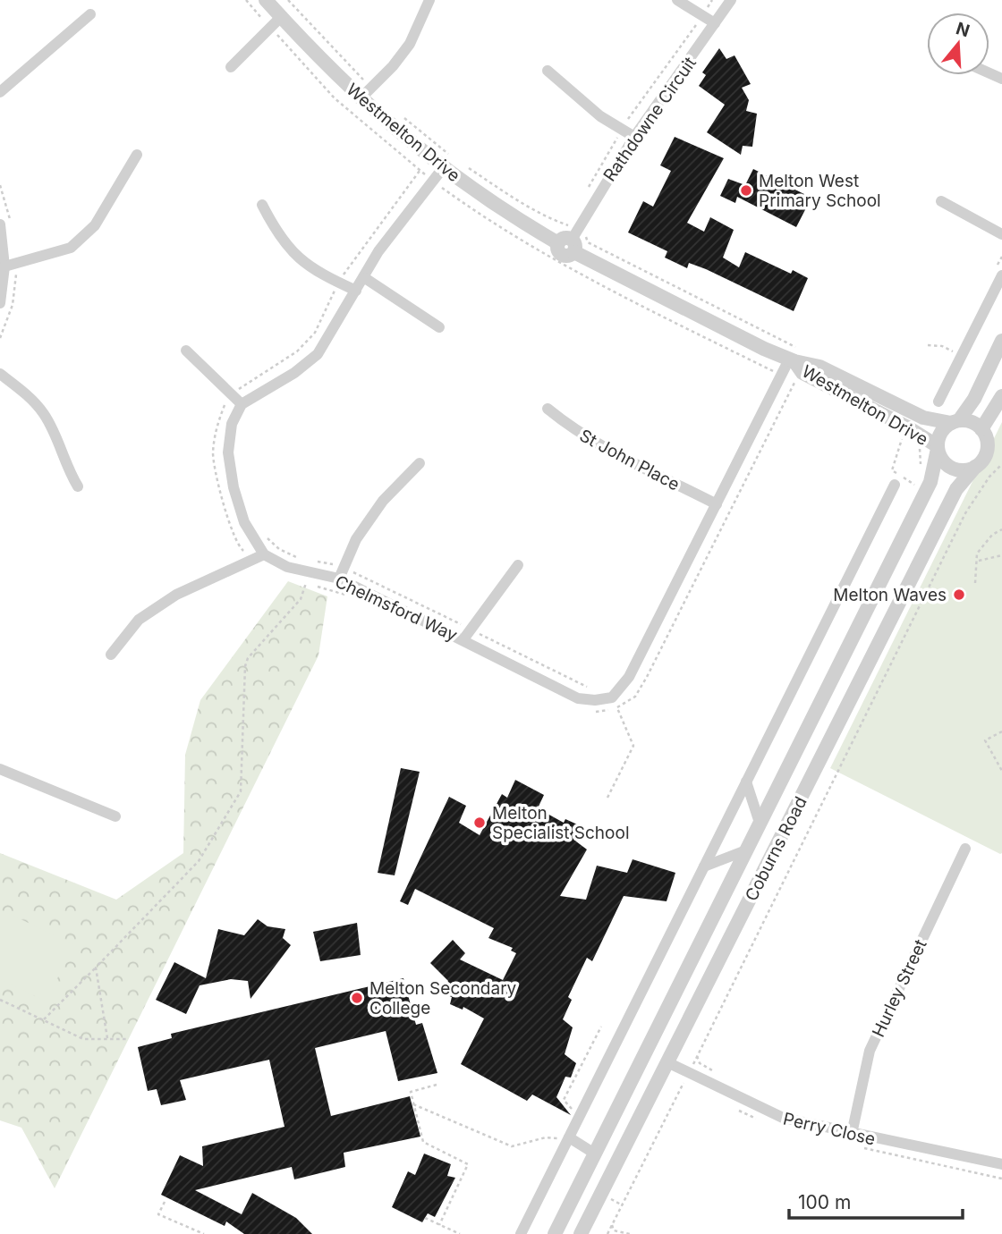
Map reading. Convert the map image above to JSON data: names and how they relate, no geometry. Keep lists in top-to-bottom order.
{
  "streets": {
    "street": [
      "Rathdowne Circuit",
      "Westmelton Drive",
      "St John Place",
      "Chelmsford Way",
      "Coburns Road",
      "Hurley Street",
      "Perry Close"
    ]
  },
  "crossings": [
    ["Rathdowne Circuit", "Westmelton Drive"],
    ["Westmelton Drive", "Chelmsford Way"],
    ["Westmelton Drive", "Coburns Road"],
    ["St John Place", "Chelmsford Way"],
    ["Coburns Road", "Perry Close"],
    ["Hurley Street", "Perry Close"]
  ],
  "places": [
    "Melton West Primary School",
    "Melton Waves",
    "Melton Specialist School",
    "Melton Secondary College"
  ],
  "scale_bar": "100 m",
  "north": "top"
}
